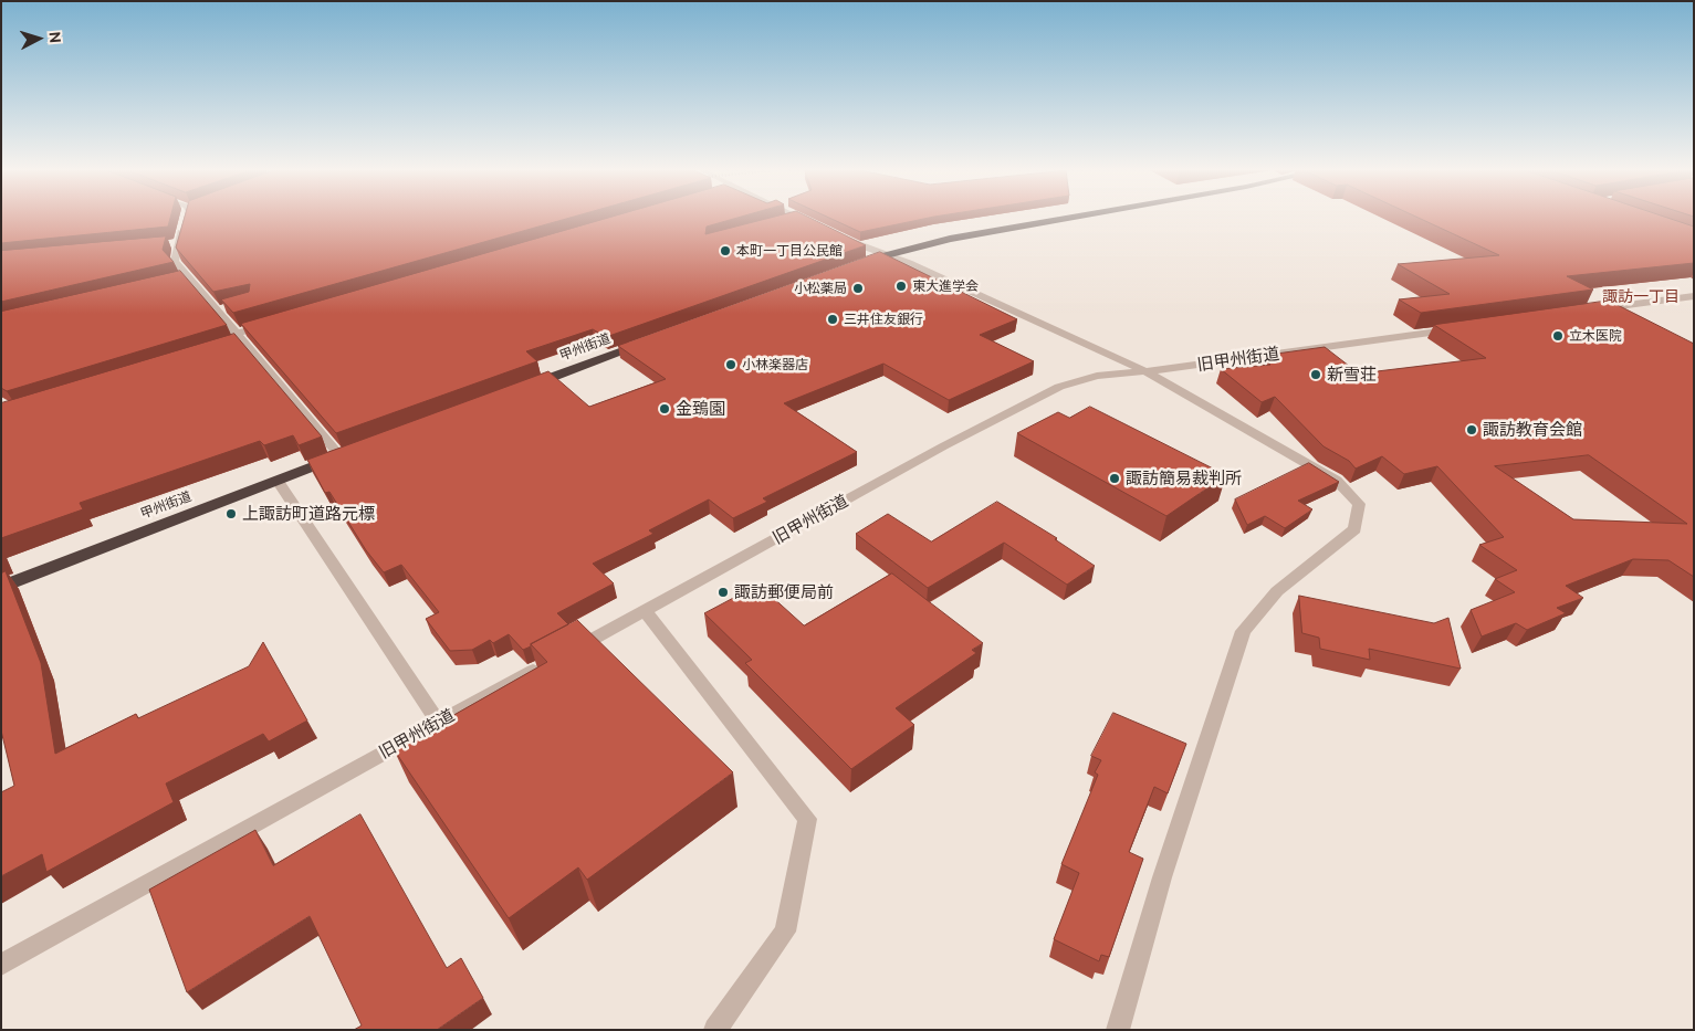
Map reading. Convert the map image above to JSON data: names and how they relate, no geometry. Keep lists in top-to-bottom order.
{
  "streets": {
    "highway": ["甲州街道"],
    "street": ["旧甲州街道"]
  },
  "districts": ["諏訪一丁目"],
  "places": [
    "本町一丁目公民館",
    "東大進学会",
    "小松薬局",
    "三井住友銀行",
    "立木医院",
    "小林楽器店",
    "新雪荘",
    "金鵄園",
    "諏訪教育会館",
    "諏訪簡易裁判所",
    "上諏訪町道路元標",
    "諏訪郵便局前"
  ],
  "north": "right"
}
